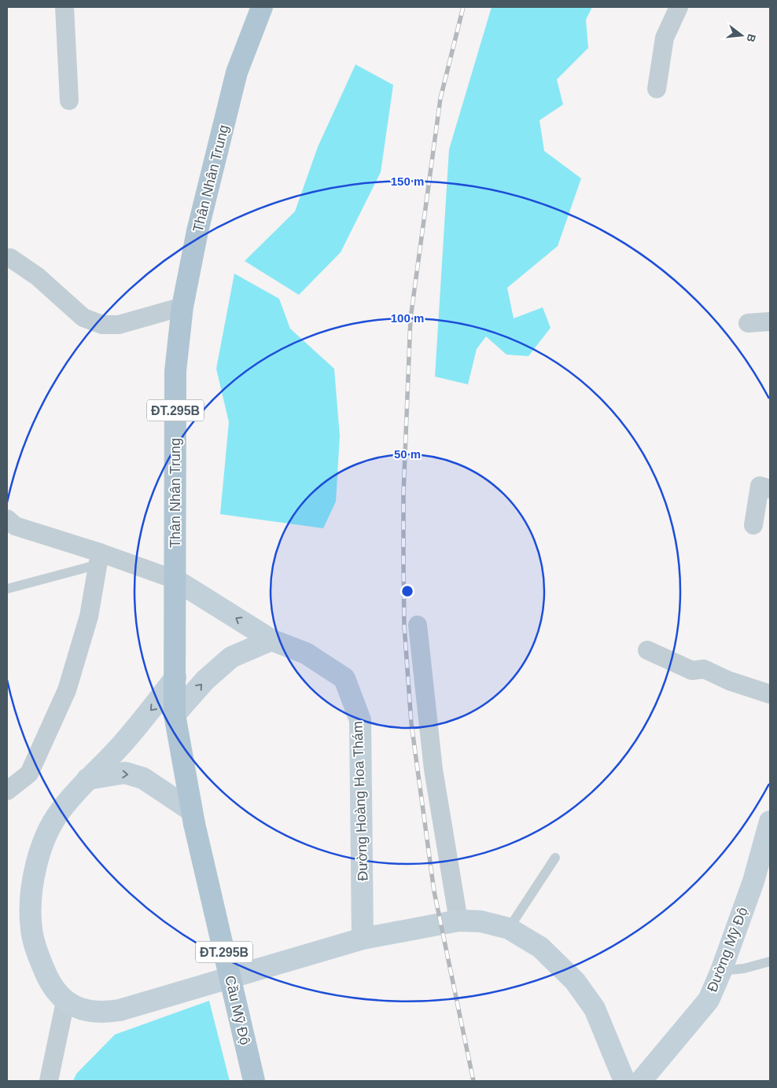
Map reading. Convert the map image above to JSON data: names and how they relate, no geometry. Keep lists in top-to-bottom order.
{
  "streets": {
    "main road": ["Thân Nhân Trung", "ĐT.295B", "Cầu Mỹ Độ"],
    "street": ["Đường Hoàng Hoa Thám", "Đường Mỹ Độ"]
  },
  "crossings": [
    ["Thân Nhân Trung", "Đường Hoàng Hoa Thám"],
    ["Thân Nhân Trung", "Cầu Mỹ Độ"]
  ],
  "north": "right",
  "rings": ["150 m", "100 m", "50 m"]
}
